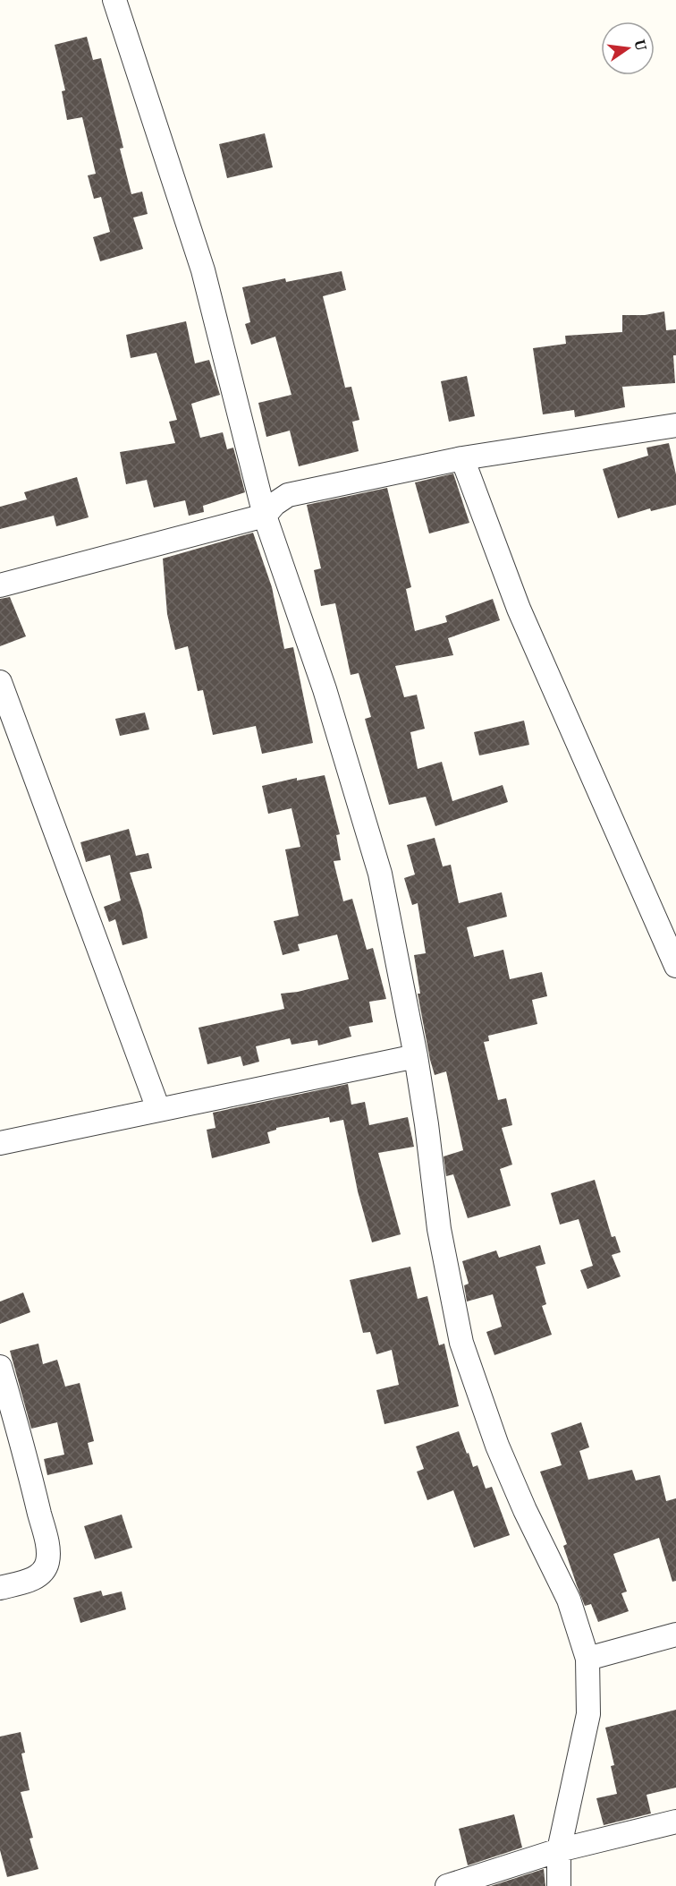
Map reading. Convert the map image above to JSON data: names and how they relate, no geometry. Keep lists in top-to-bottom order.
{
  "north": "right"
}
